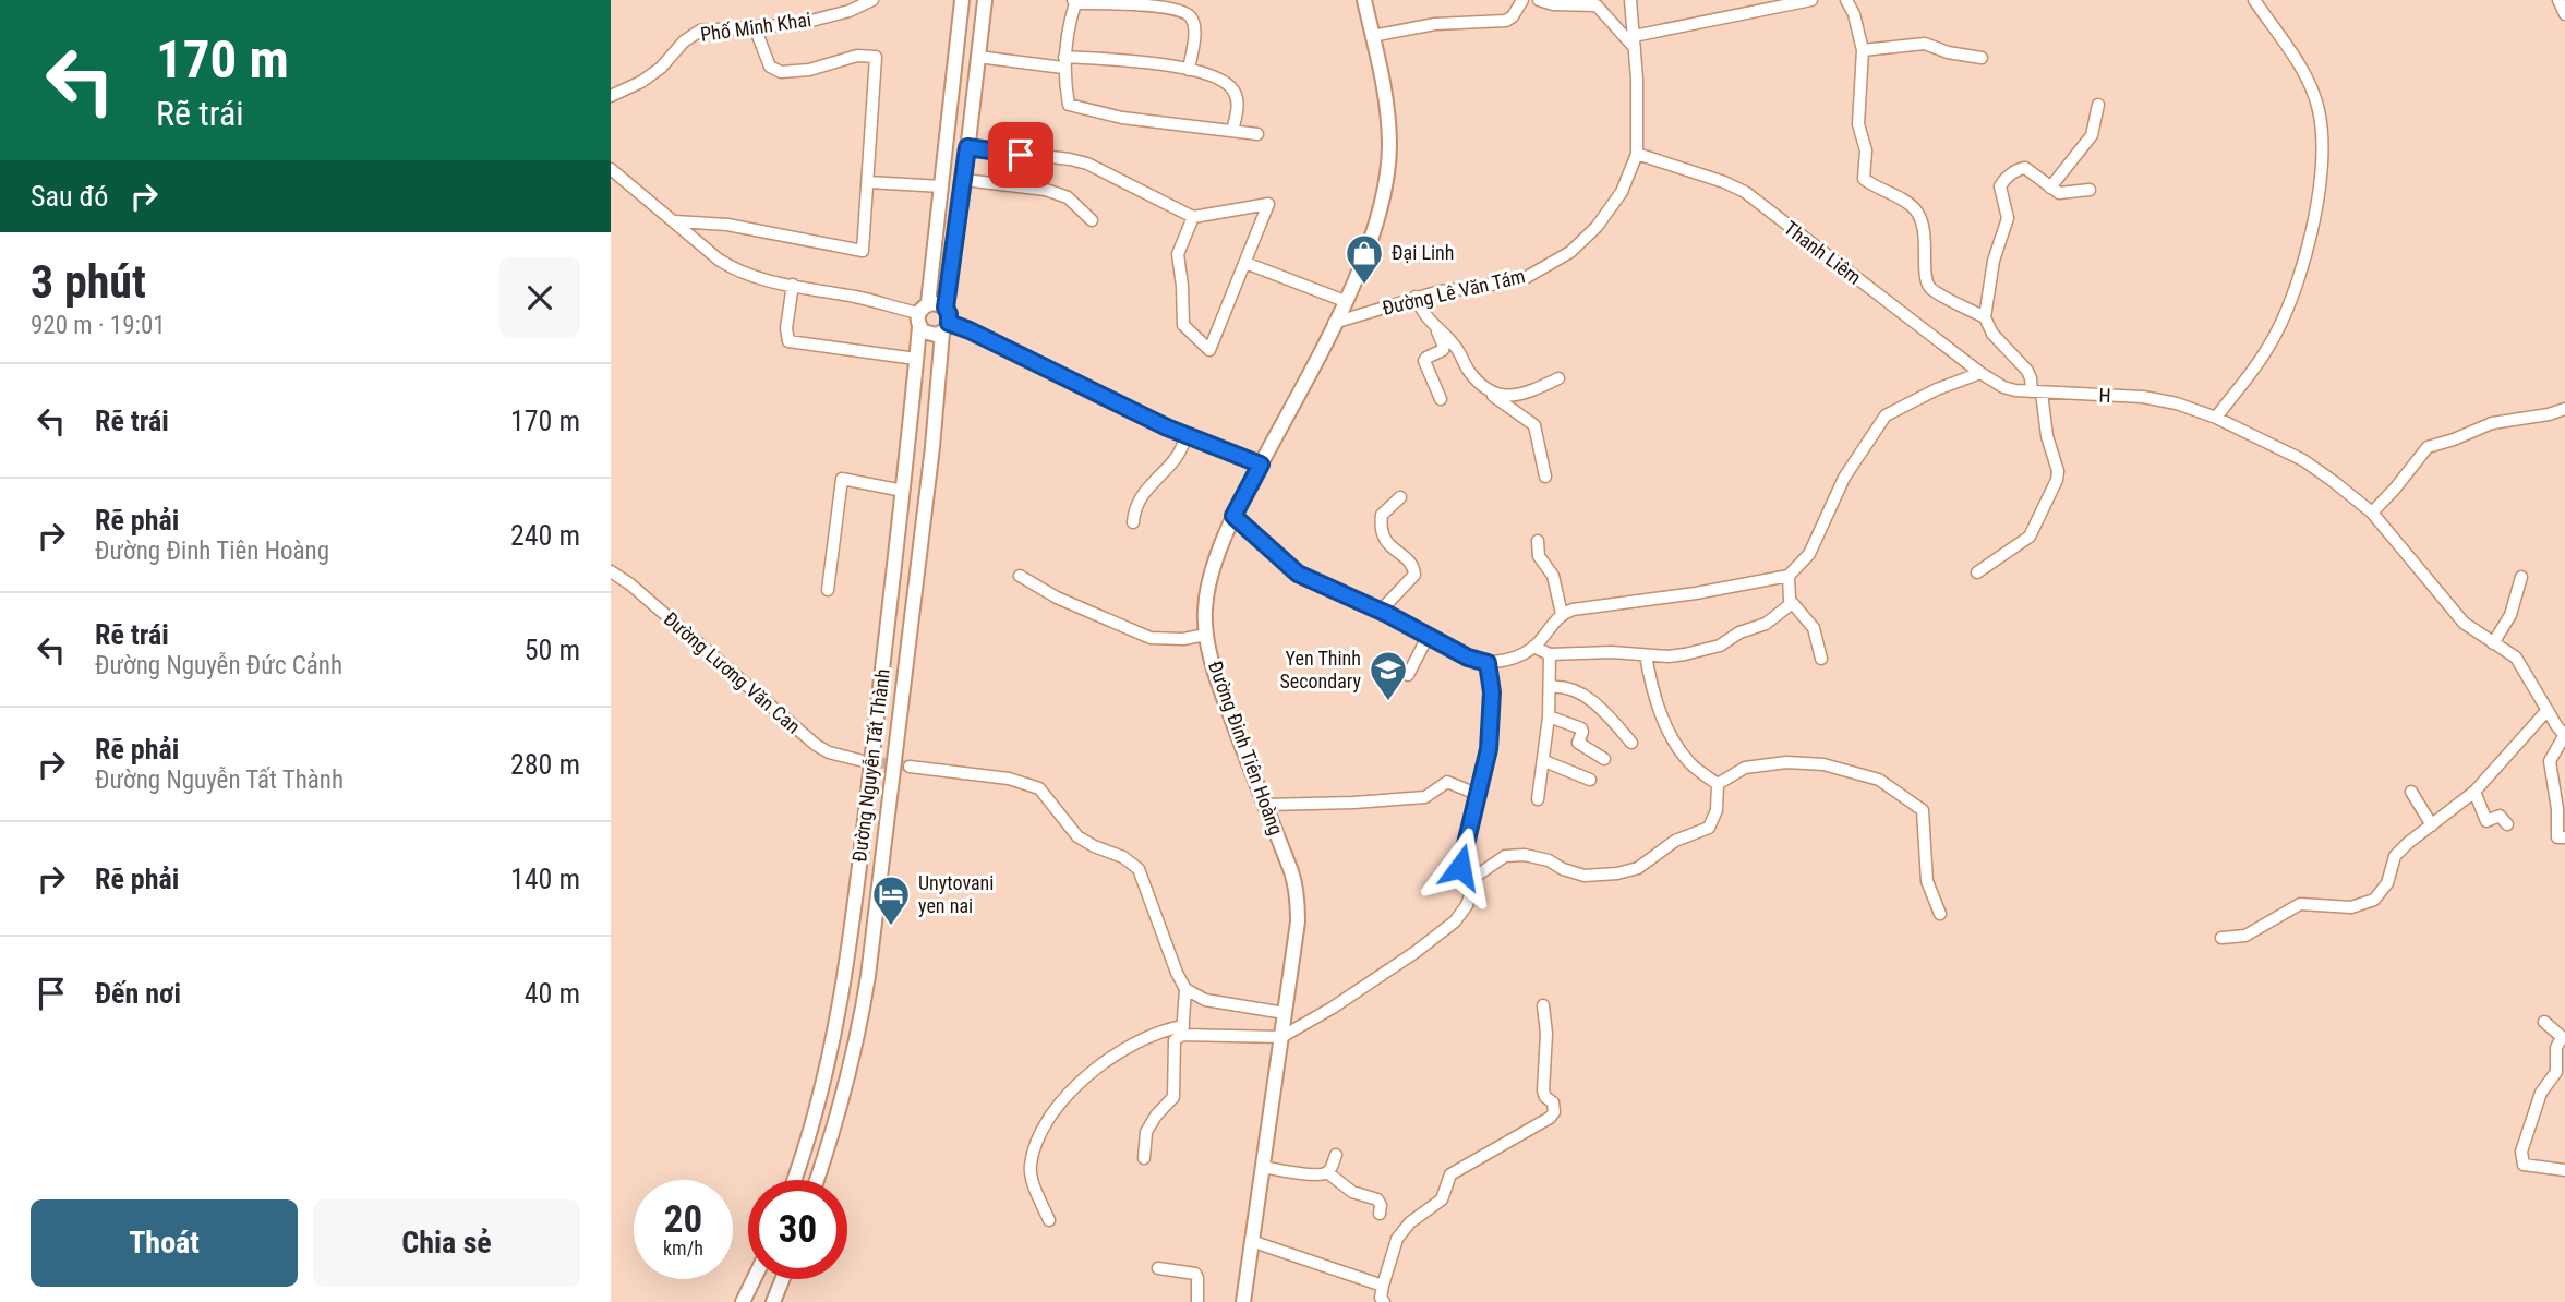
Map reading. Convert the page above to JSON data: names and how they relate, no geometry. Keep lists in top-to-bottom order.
{
  "streets": {
    "main road": ["Đường Đinh Tiên Hoàng", "Đường Nguyễn Tất Thành"],
    "street": [
      "Phố Minh Khai",
      "Thanh Liêm",
      "Đường Lê Văn Tám",
      "H",
      "Đường Lương Văn Can"
    ]
  },
  "crossings": [
    ["Thanh Liêm", "Đường Lê Văn Tám"],
    ["Thanh Liêm", "H"],
    ["Đường Lê Văn Tám", "Đường Đinh Tiên Hoàng"]
  ],
  "places": {
    "shop": ["Đại Linh"],
    "school or university": ["Yen Thinh Secondary"],
    "hotel": ["Unytovani yen nai"]
  },
  "page": {
    "turn": ["170 m", "Rẽ trái"],
    "then": "Sau đó",
    "heading": ["3 phút", "920 m · 19:01"],
    "list": [
      {
        "name": "Rẽ trái",
        "value": "170 m"
      },
      {
        "name": "Rẽ phải",
        "note": "Đường Đinh Tiên Hoàng",
        "value": "240 m"
      },
      {
        "name": "Rẽ trái",
        "note": "Đường Nguyễn Đức Cảnh",
        "value": "50 m"
      },
      {
        "name": "Rẽ phải",
        "note": "Đường Nguyễn Tất Thành",
        "value": "280 m"
      },
      {
        "name": "Rẽ phải",
        "value": "140 m"
      },
      {
        "name": "Đến nơi",
        "value": "40 m"
      }
    ],
    "speed": "20 km/h",
    "limit": "30",
    "buttons": ["Thoát", "Chia sẻ"]
  }
}
